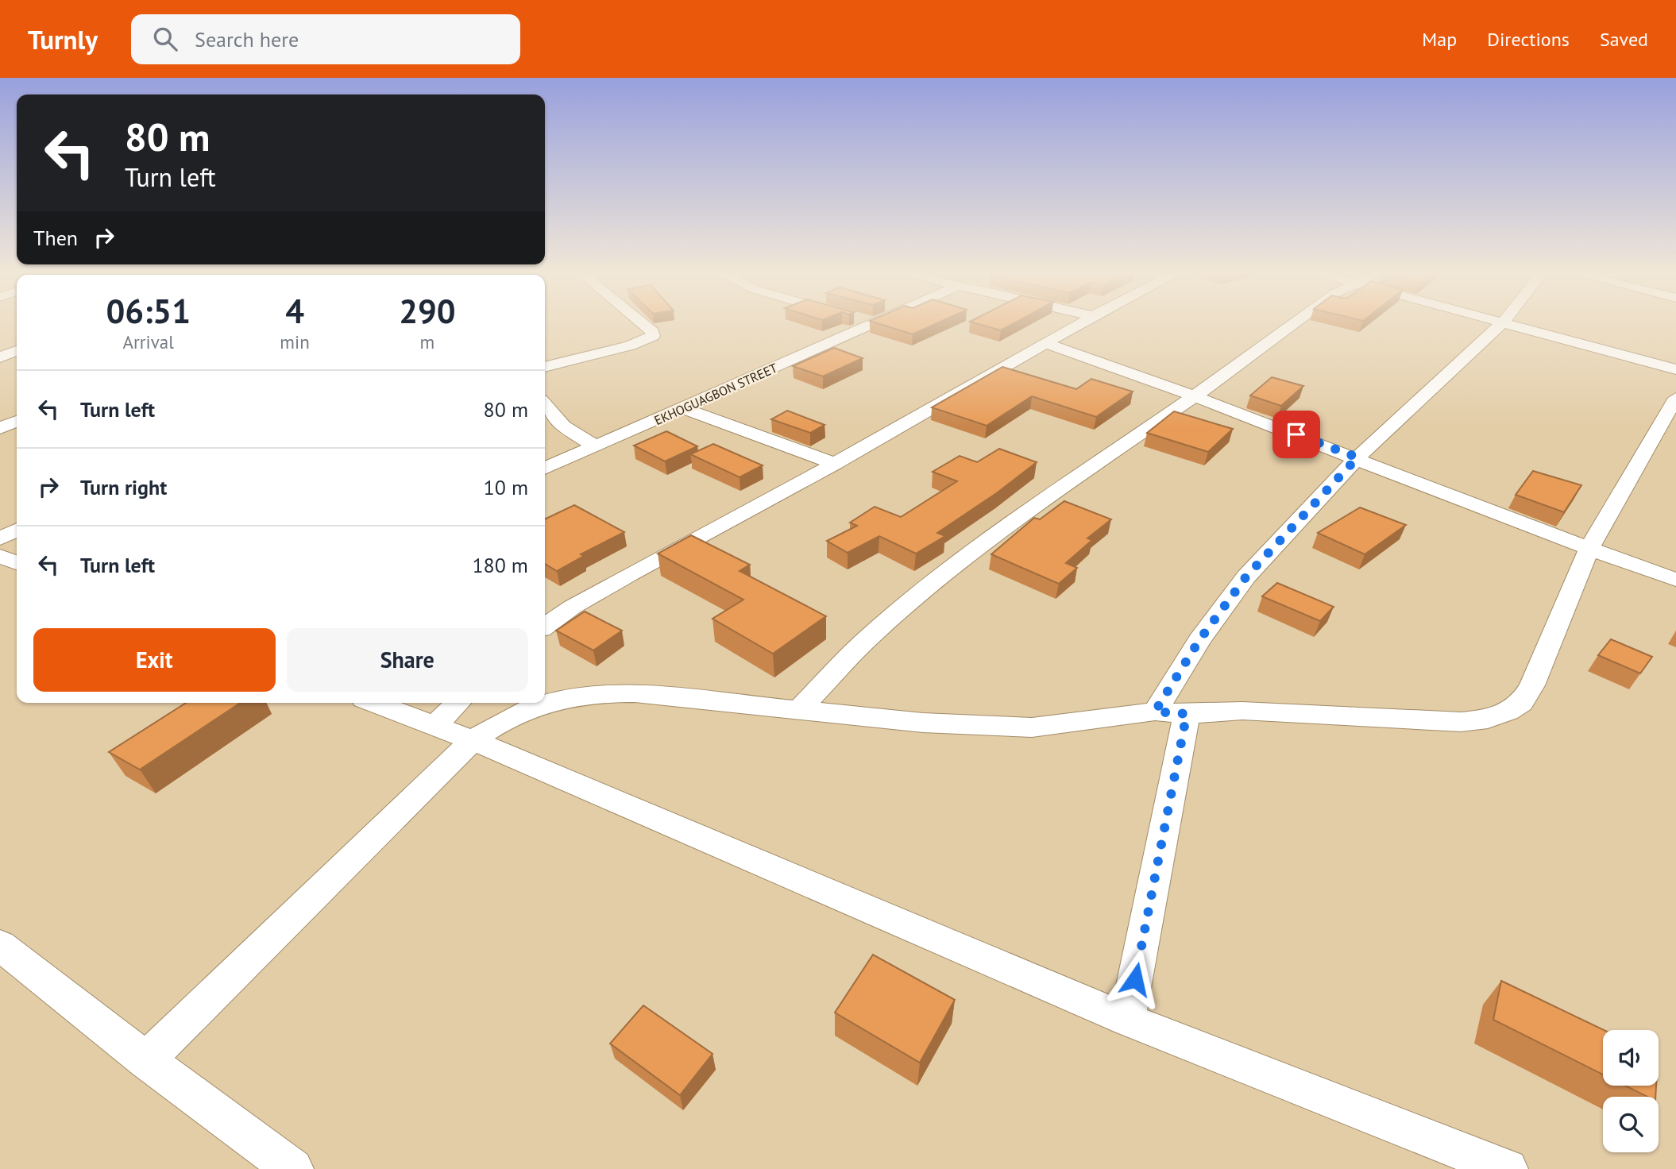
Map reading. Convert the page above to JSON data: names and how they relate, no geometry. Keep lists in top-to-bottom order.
{
  "streets": {
    "street": ["EKHOGUAGBON STREET"]
  },
  "page": {
    "header": "Turnly",
    "search": "Search here",
    "nav": ["Map", "Directions", "Saved"],
    "turn": ["80 m", "Turn left"],
    "then": "Then",
    "eta": [
      "06:51",
      "Arrival",
      "4",
      "min",
      "290",
      "m"
    ],
    "list": [
      {
        "name": "Turn left",
        "value": "80 m"
      },
      {
        "name": "Turn right",
        "value": "10 m"
      },
      {
        "name": "Turn left",
        "value": "180 m"
      }
    ],
    "buttons": ["Exit", "Share"]
  }
}
